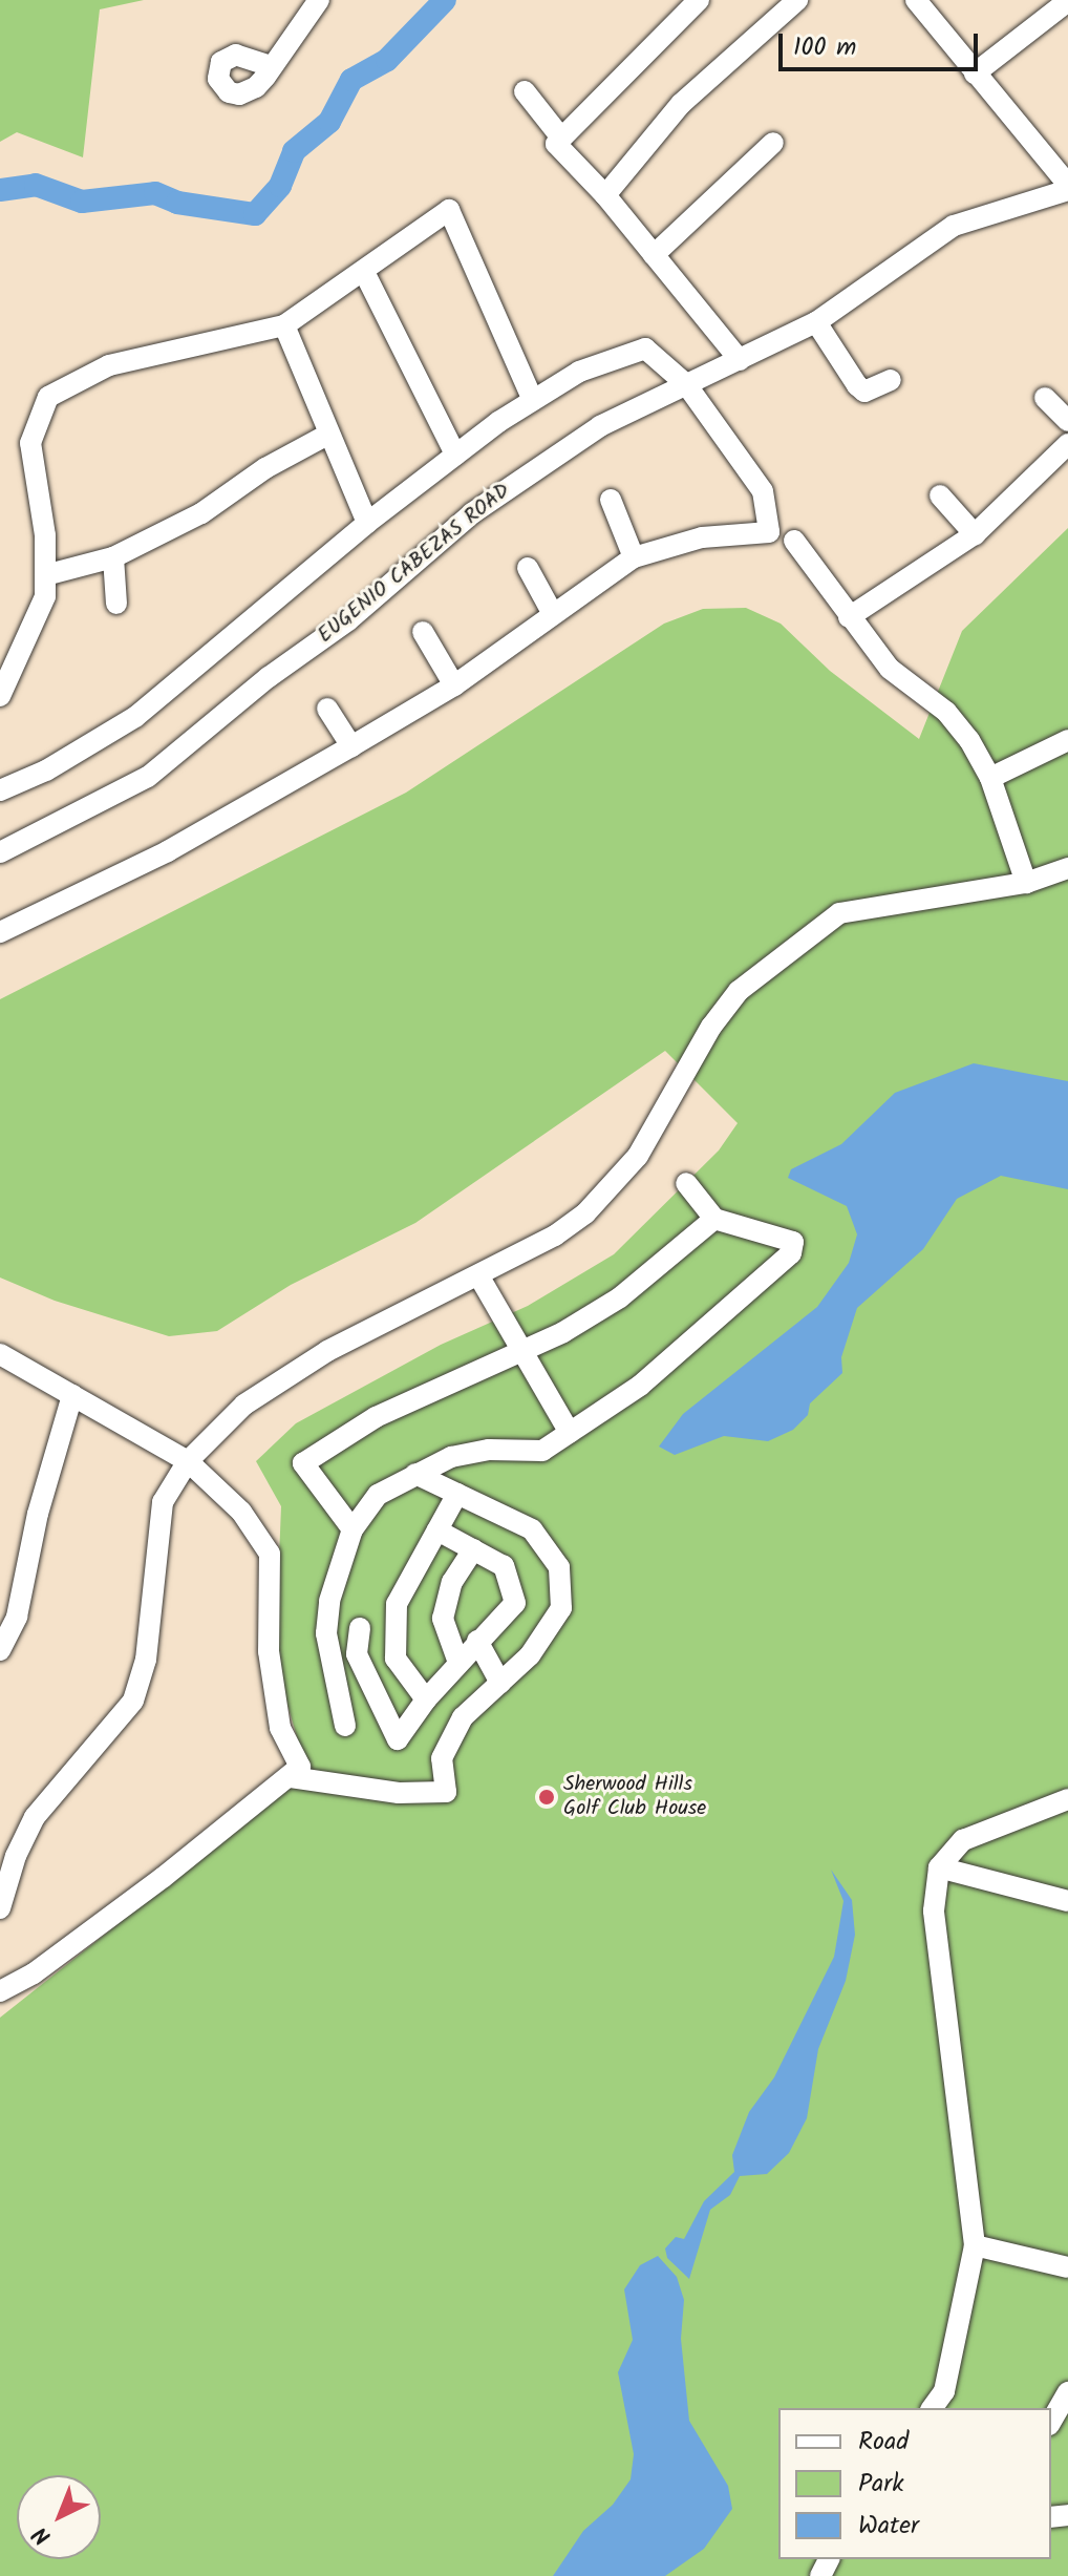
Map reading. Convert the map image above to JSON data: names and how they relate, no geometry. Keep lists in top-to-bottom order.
{
  "streets": {
    "street": ["EUGENIO CABEZAS ROAD"]
  },
  "places": ["Sherwood Hills Golf Club House"],
  "legend": ["Road", "Park", "Water"],
  "scale_bar": "100 m",
  "north": "bottom left"
}
